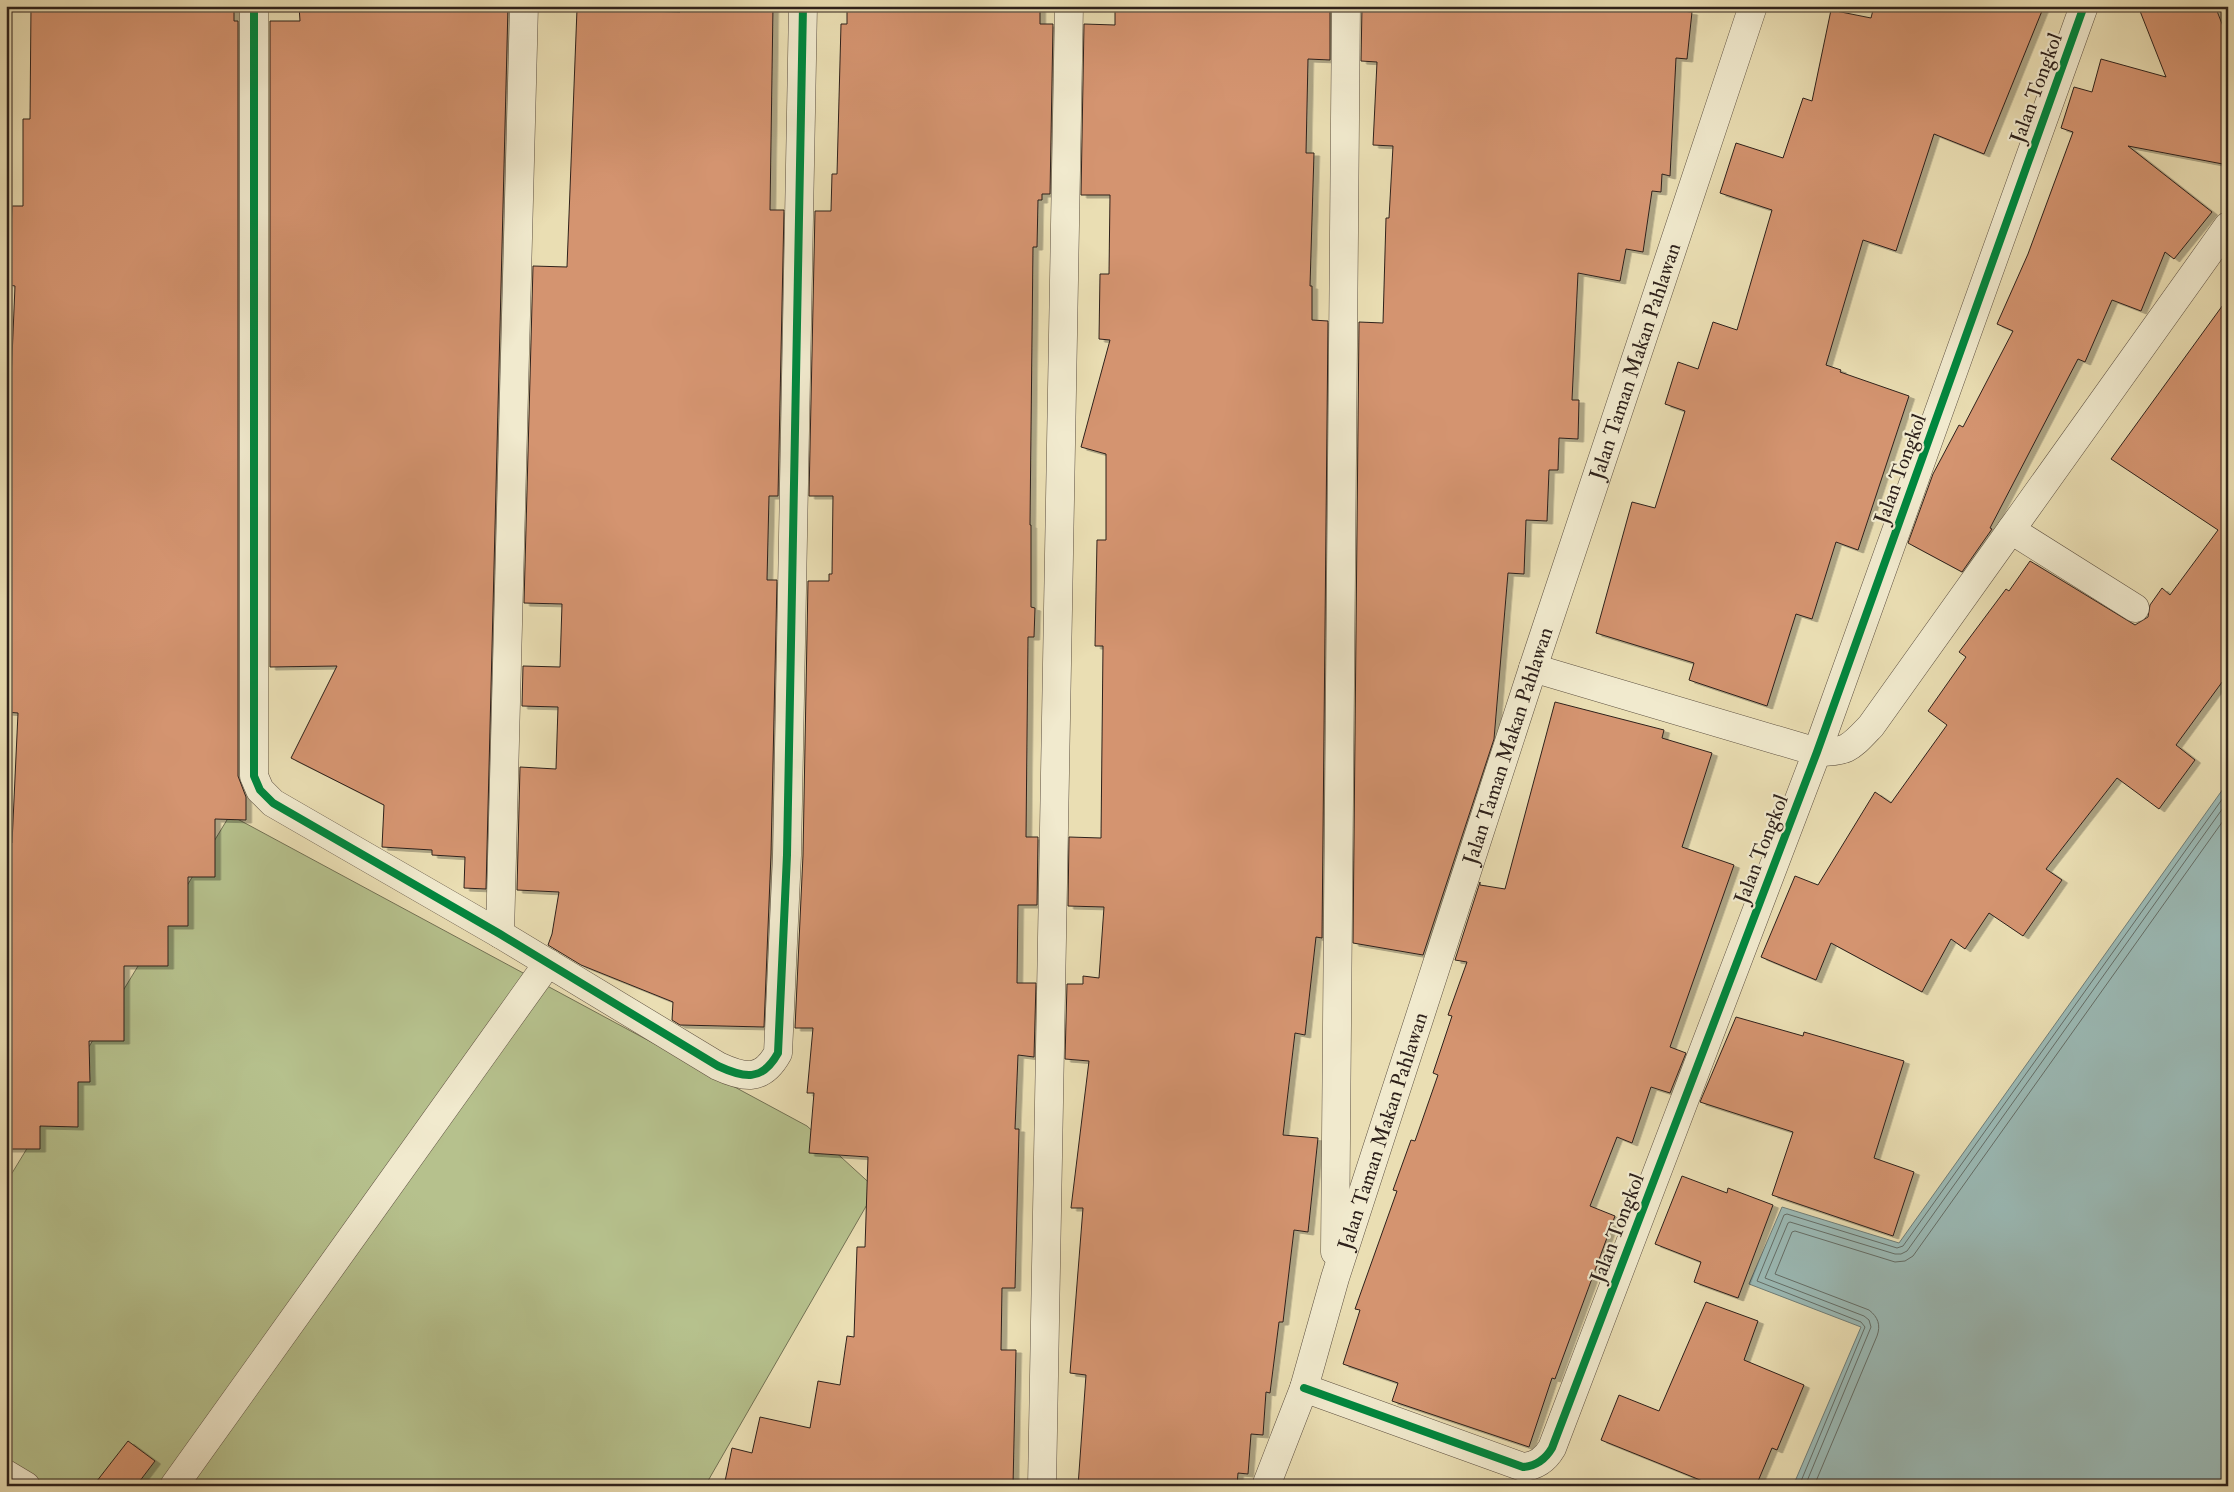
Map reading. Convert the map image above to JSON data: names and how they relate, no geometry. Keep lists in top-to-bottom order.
{
  "streets": {
    "street": ["Jalan Tongkol", "Jalan Taman Makan Pahlawan"]
  },
  "crossings": [
    ["Jalan Tongkol", "Jalan Taman Makan Pahlawan"]
  ]
}
